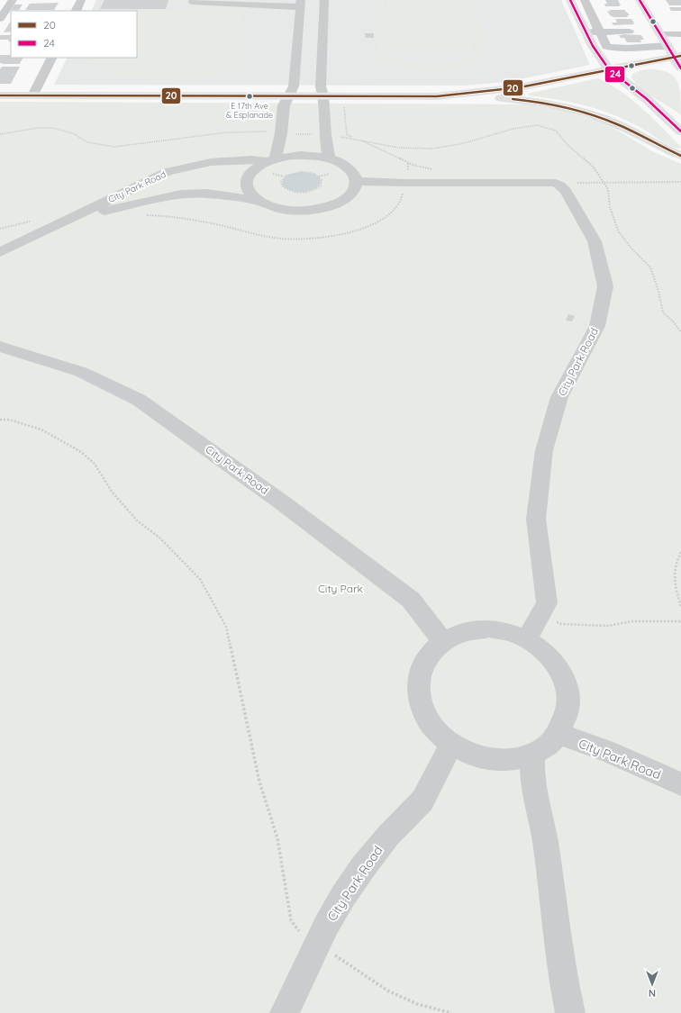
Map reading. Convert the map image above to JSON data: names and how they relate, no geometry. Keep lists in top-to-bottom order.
{
  "streets": {
    "street": ["City Park Road"]
  },
  "parks": ["City Park"],
  "places": ["E 17th Ave & Esplanade"],
  "lines": ["transit line 24", "transit line 20"],
  "legend": ["20", "24"],
  "north": "bottom"
}
